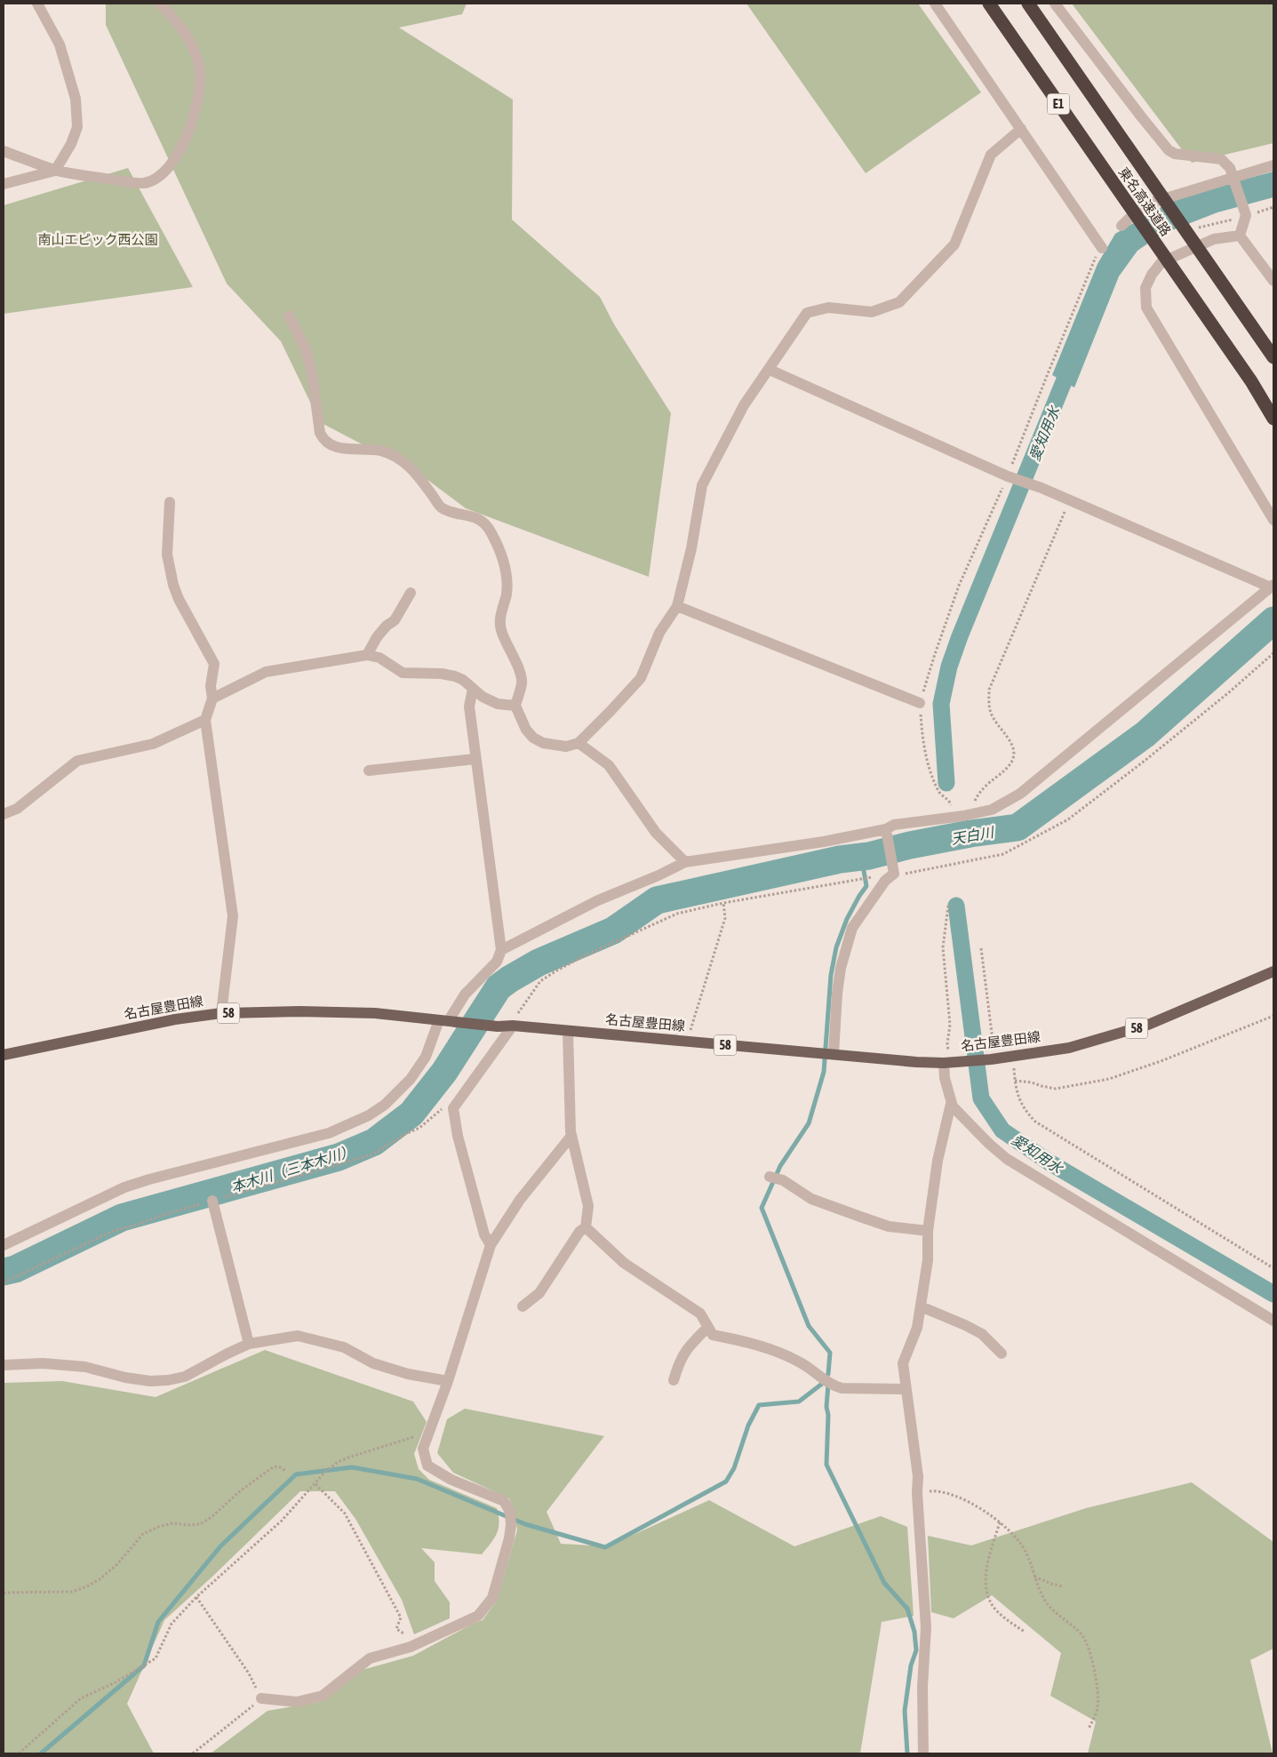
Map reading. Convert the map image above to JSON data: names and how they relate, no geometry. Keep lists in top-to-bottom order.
{
  "streets": {
    "highway": ["E1", "東名高速道路"],
    "main road": ["名古屋豊田線", "58"]
  },
  "water": ["愛知用水", "天白川", "本木川（三本木川）"],
  "parks": ["南山エピック西公園"]
}
